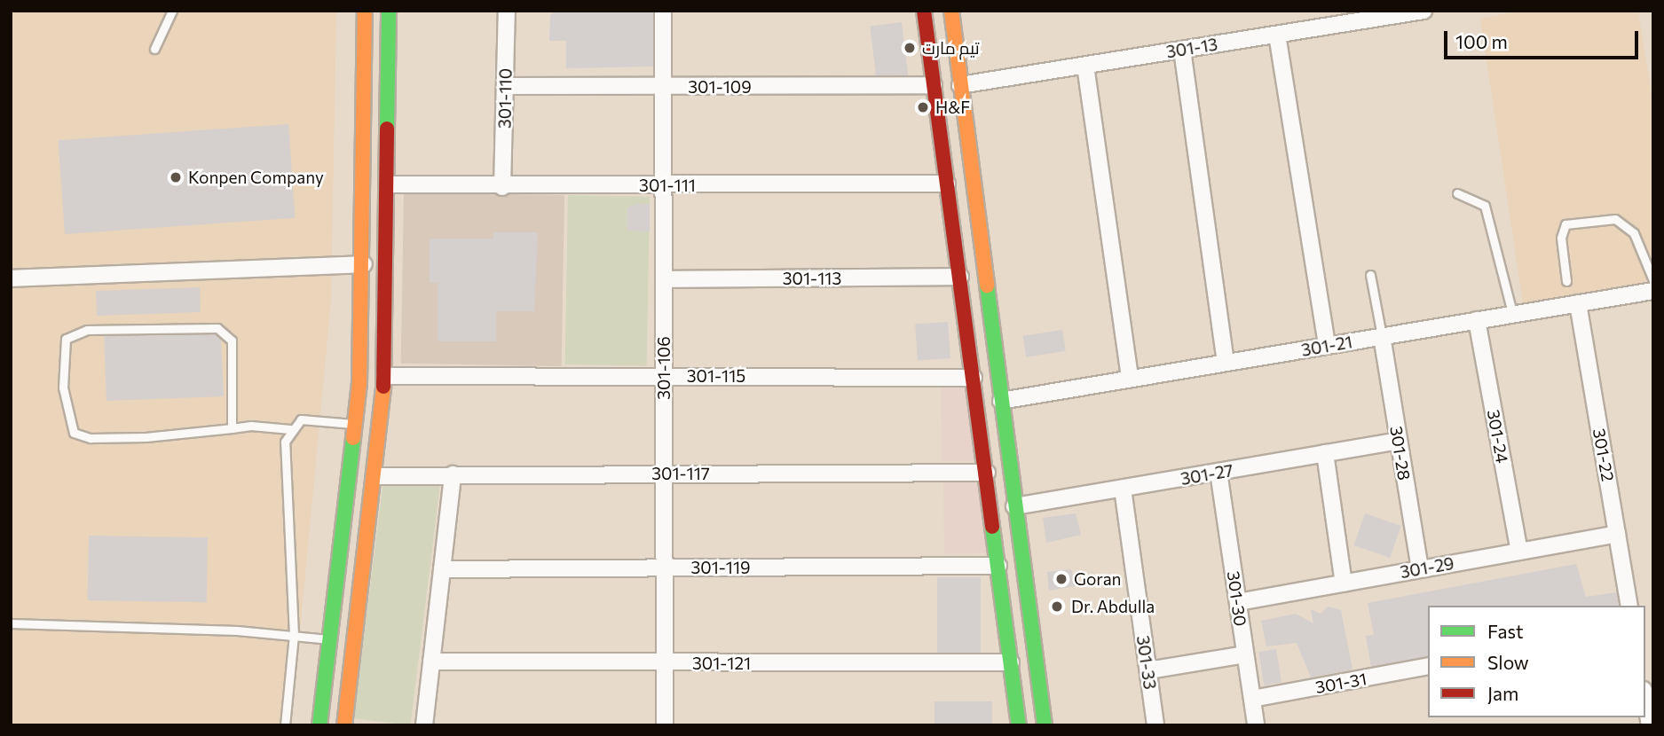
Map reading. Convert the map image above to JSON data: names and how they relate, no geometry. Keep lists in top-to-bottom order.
{
  "streets": {
    "street": [
      "301-13",
      "301-109",
      "301-110",
      "301-111",
      "301-113",
      "301-21",
      "301-106",
      "301-115",
      "301-24",
      "301-28",
      "301-22",
      "301-117",
      "301-27",
      "301-119",
      "301-29",
      "301-30",
      "301-33",
      "301-121",
      "301-31"
    ]
  },
  "crossings": [
    ["301-109", "301-110"],
    ["301-109", "301-106"],
    ["301-110", "301-111"],
    ["301-111", "301-106"],
    ["301-113", "301-106"],
    ["301-21", "301-24"],
    ["301-21", "301-28"],
    ["301-21", "301-22"],
    ["301-106", "301-115"],
    ["301-106", "301-117"],
    ["301-106", "301-119"],
    ["301-106", "301-121"],
    ["301-24", "301-29"],
    ["301-28", "301-27"],
    ["301-28", "301-29"],
    ["301-22", "301-29"],
    ["301-27", "301-30"],
    ["301-27", "301-33"],
    ["301-29", "301-30"],
    ["301-30", "301-31"]
  ],
  "places": [
    "تیم مارت",
    "H&F",
    "Konpen Company",
    "Goran",
    "Dr. Abdulla"
  ],
  "legend": ["Fast", "Slow", "Jam"],
  "scale_bar": "100 m"
}
